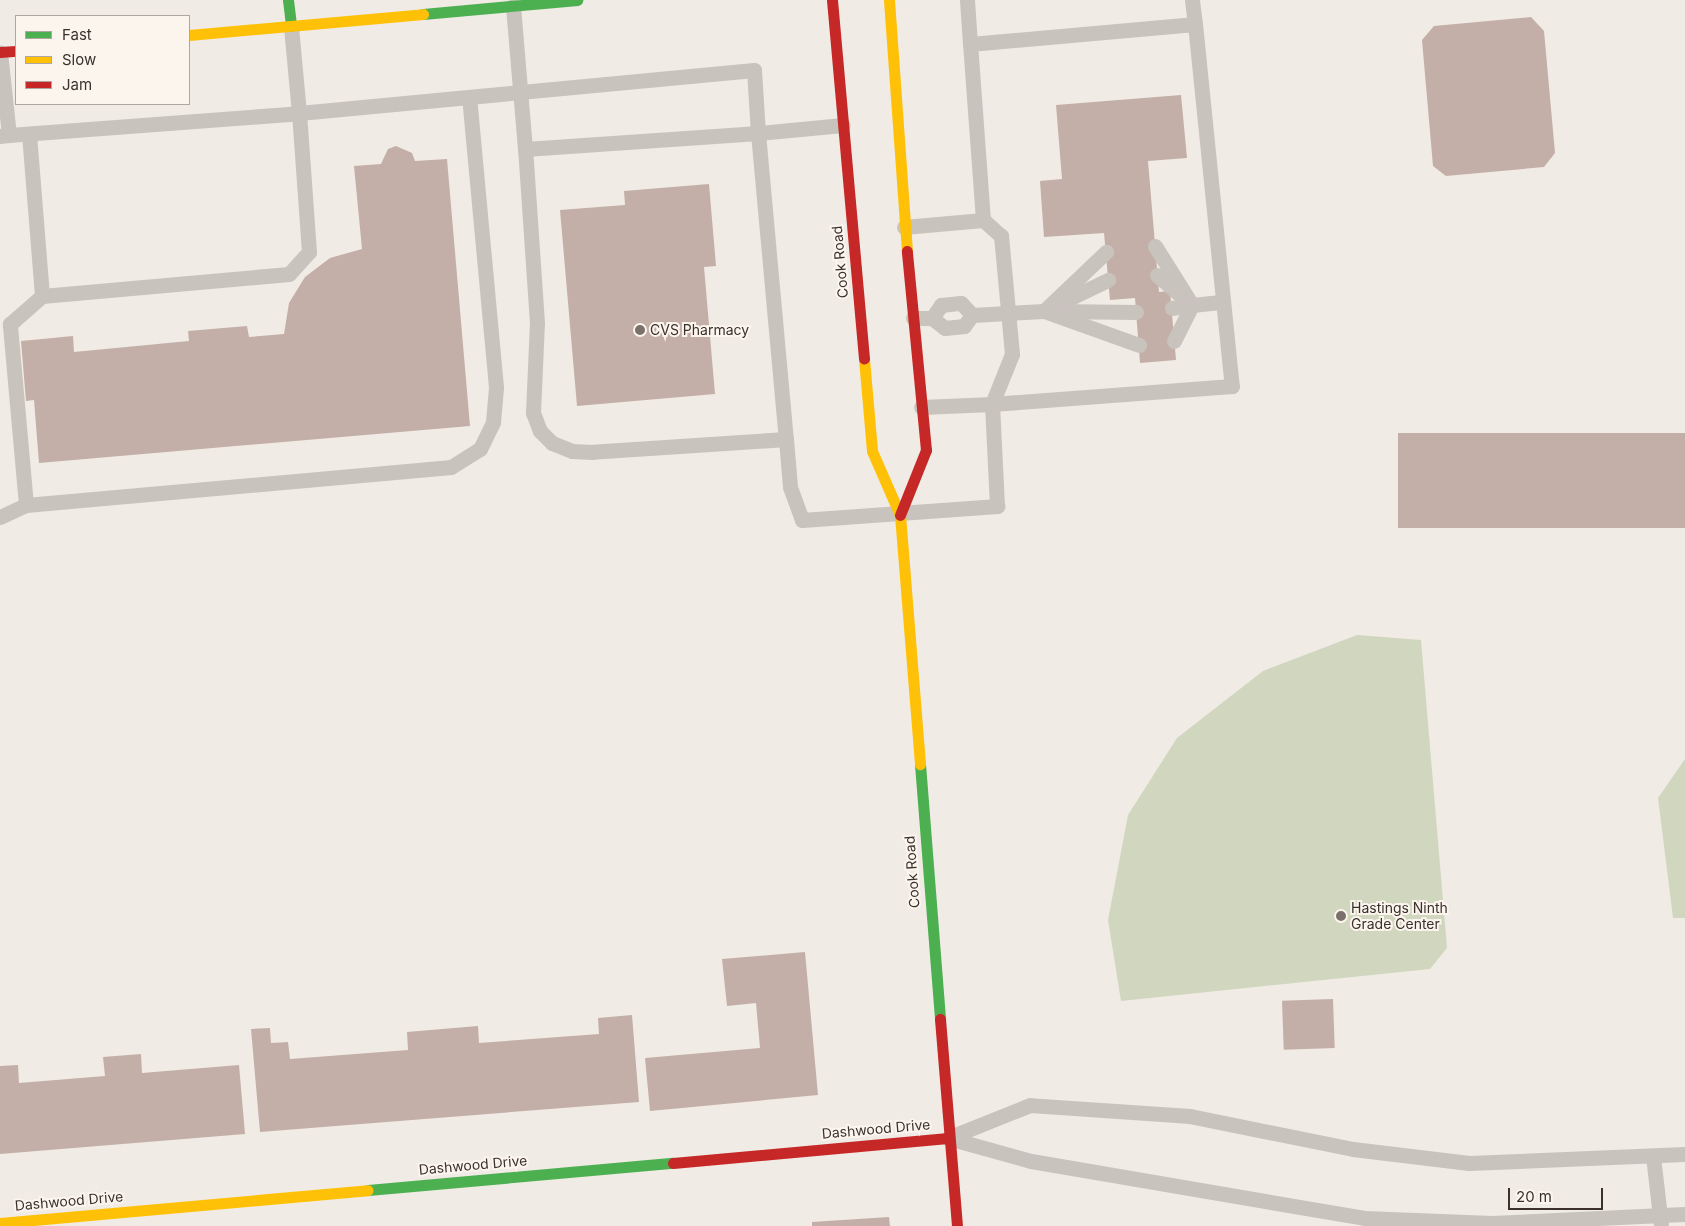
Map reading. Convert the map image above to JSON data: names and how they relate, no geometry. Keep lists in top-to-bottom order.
{
  "streets": {
    "street": ["Cook Road", "Dashwood Drive"]
  },
  "crossings": [
    ["Cook Road", "Dashwood Drive"]
  ],
  "places": ["CVS Pharmacy", "Hastings Ninth Grade Center"],
  "legend": ["Fast", "Slow", "Jam"],
  "scale_bar": "20 m"
}
